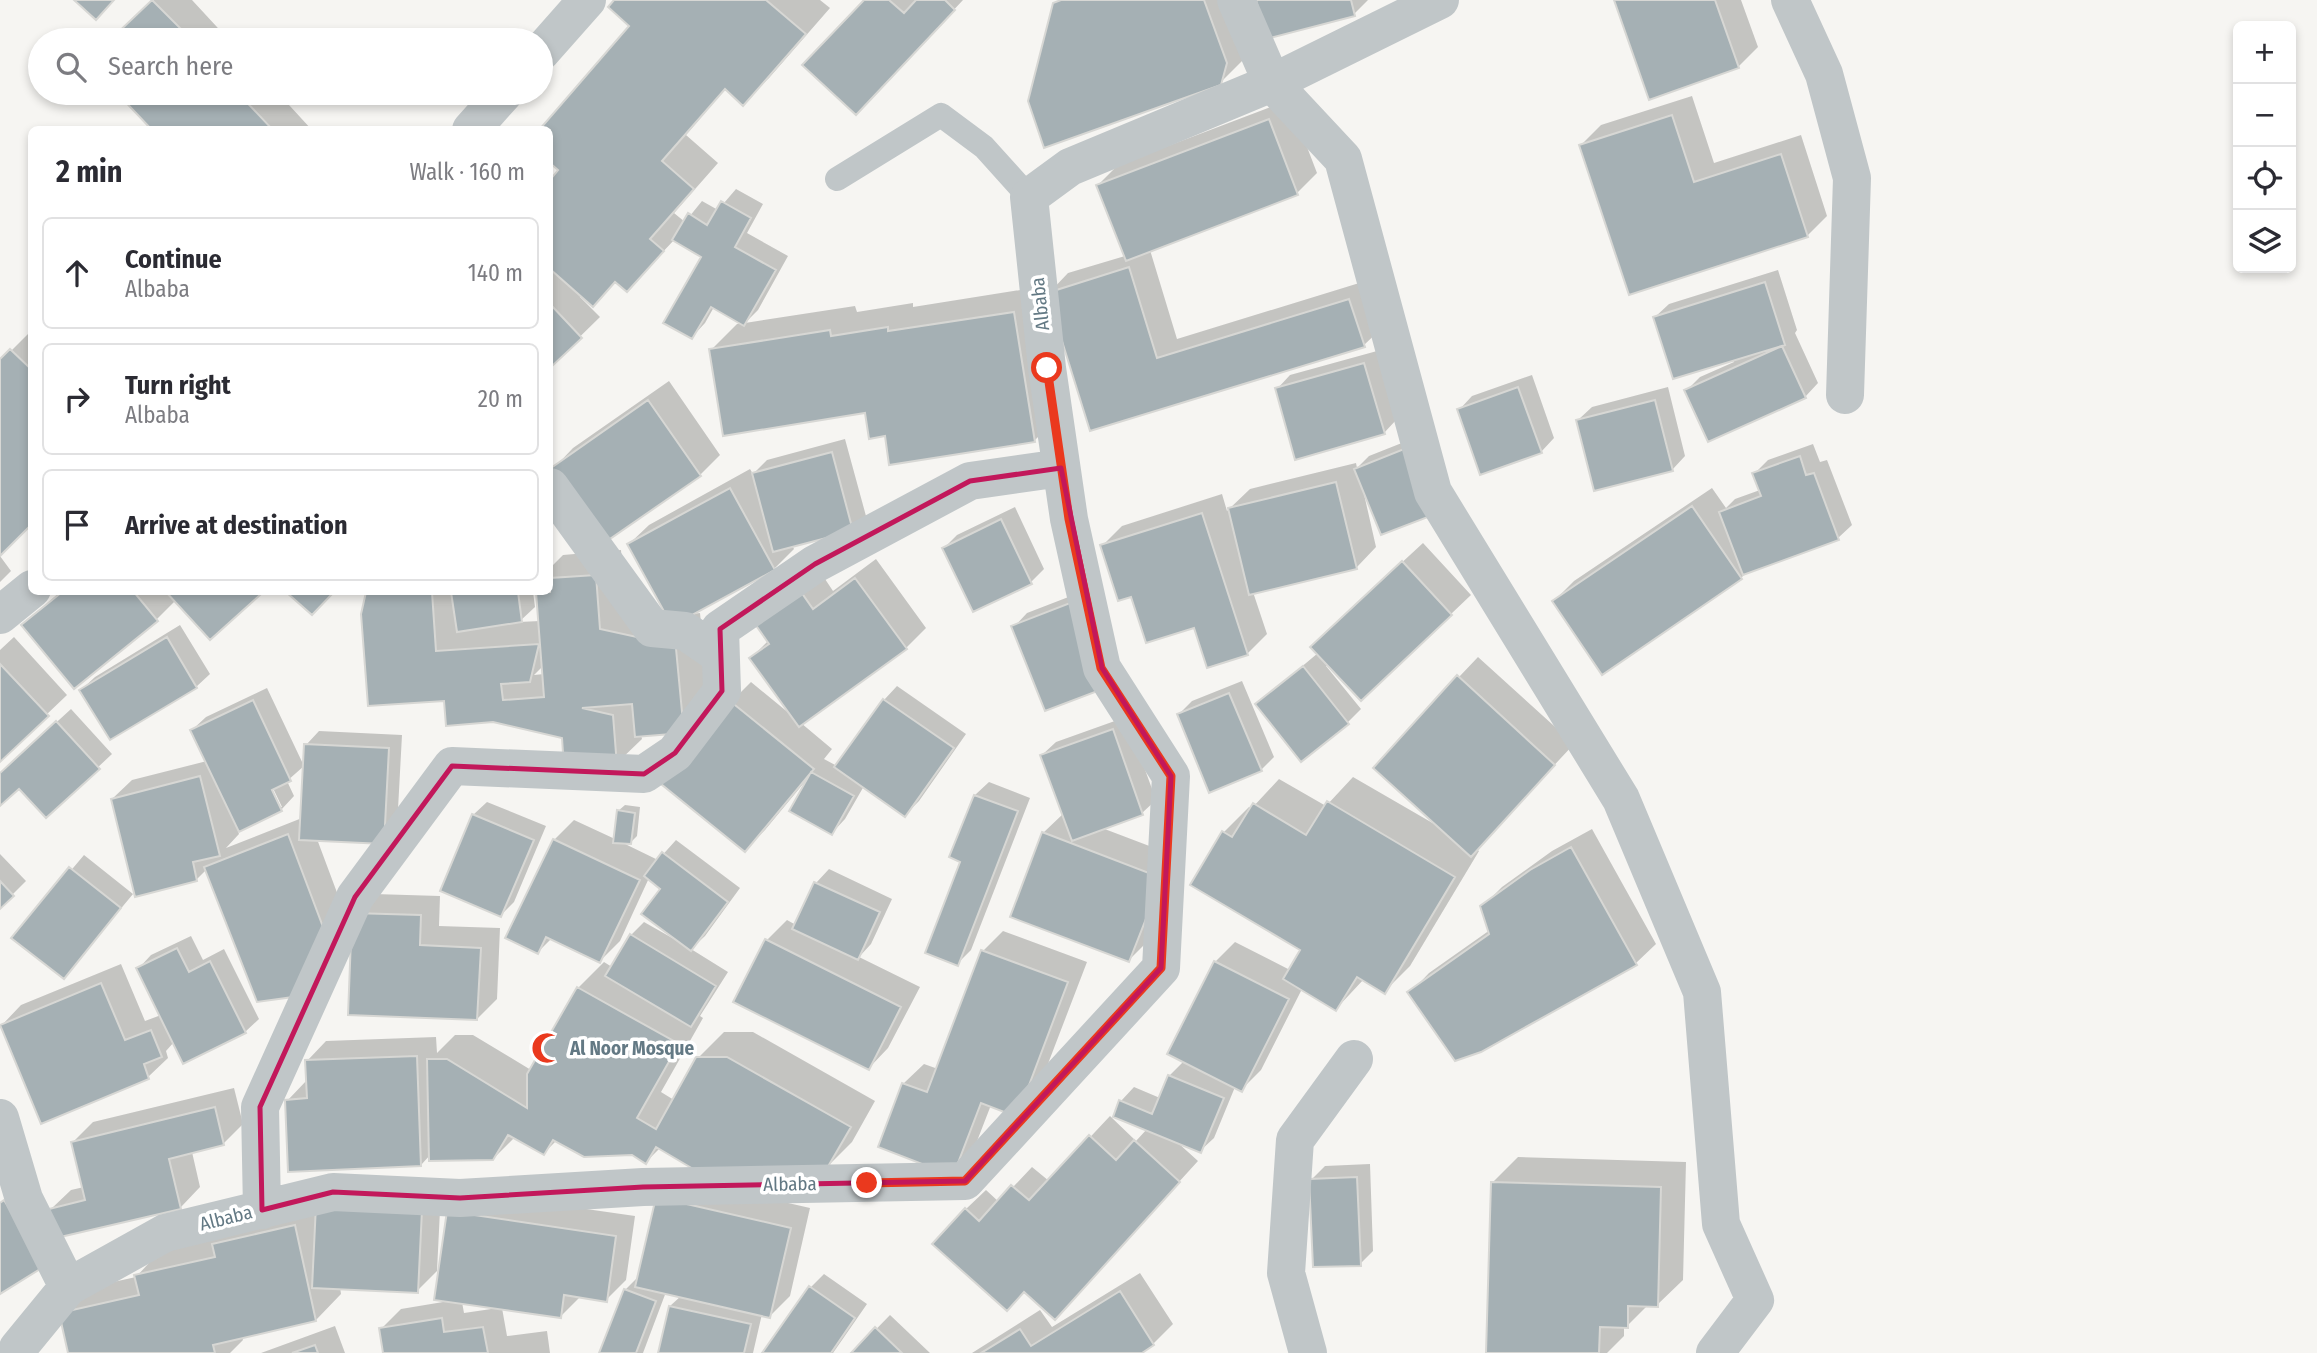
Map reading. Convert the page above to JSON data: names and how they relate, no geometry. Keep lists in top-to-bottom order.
{
  "streets": {
    "street": ["Albaba"]
  },
  "places": {
    "mosque": ["Al Noor Mosque"]
  },
  "page": {
    "map_buttons": ["+", "−"],
    "search": "Search here",
    "heading": ["2 min", "Walk · 160 m"],
    "list": [
      ["Continue", "Albaba", "140 m"],
      ["Turn right", "Albaba", "20 m"],
      "Arrive at destination"
    ]
  }
}
